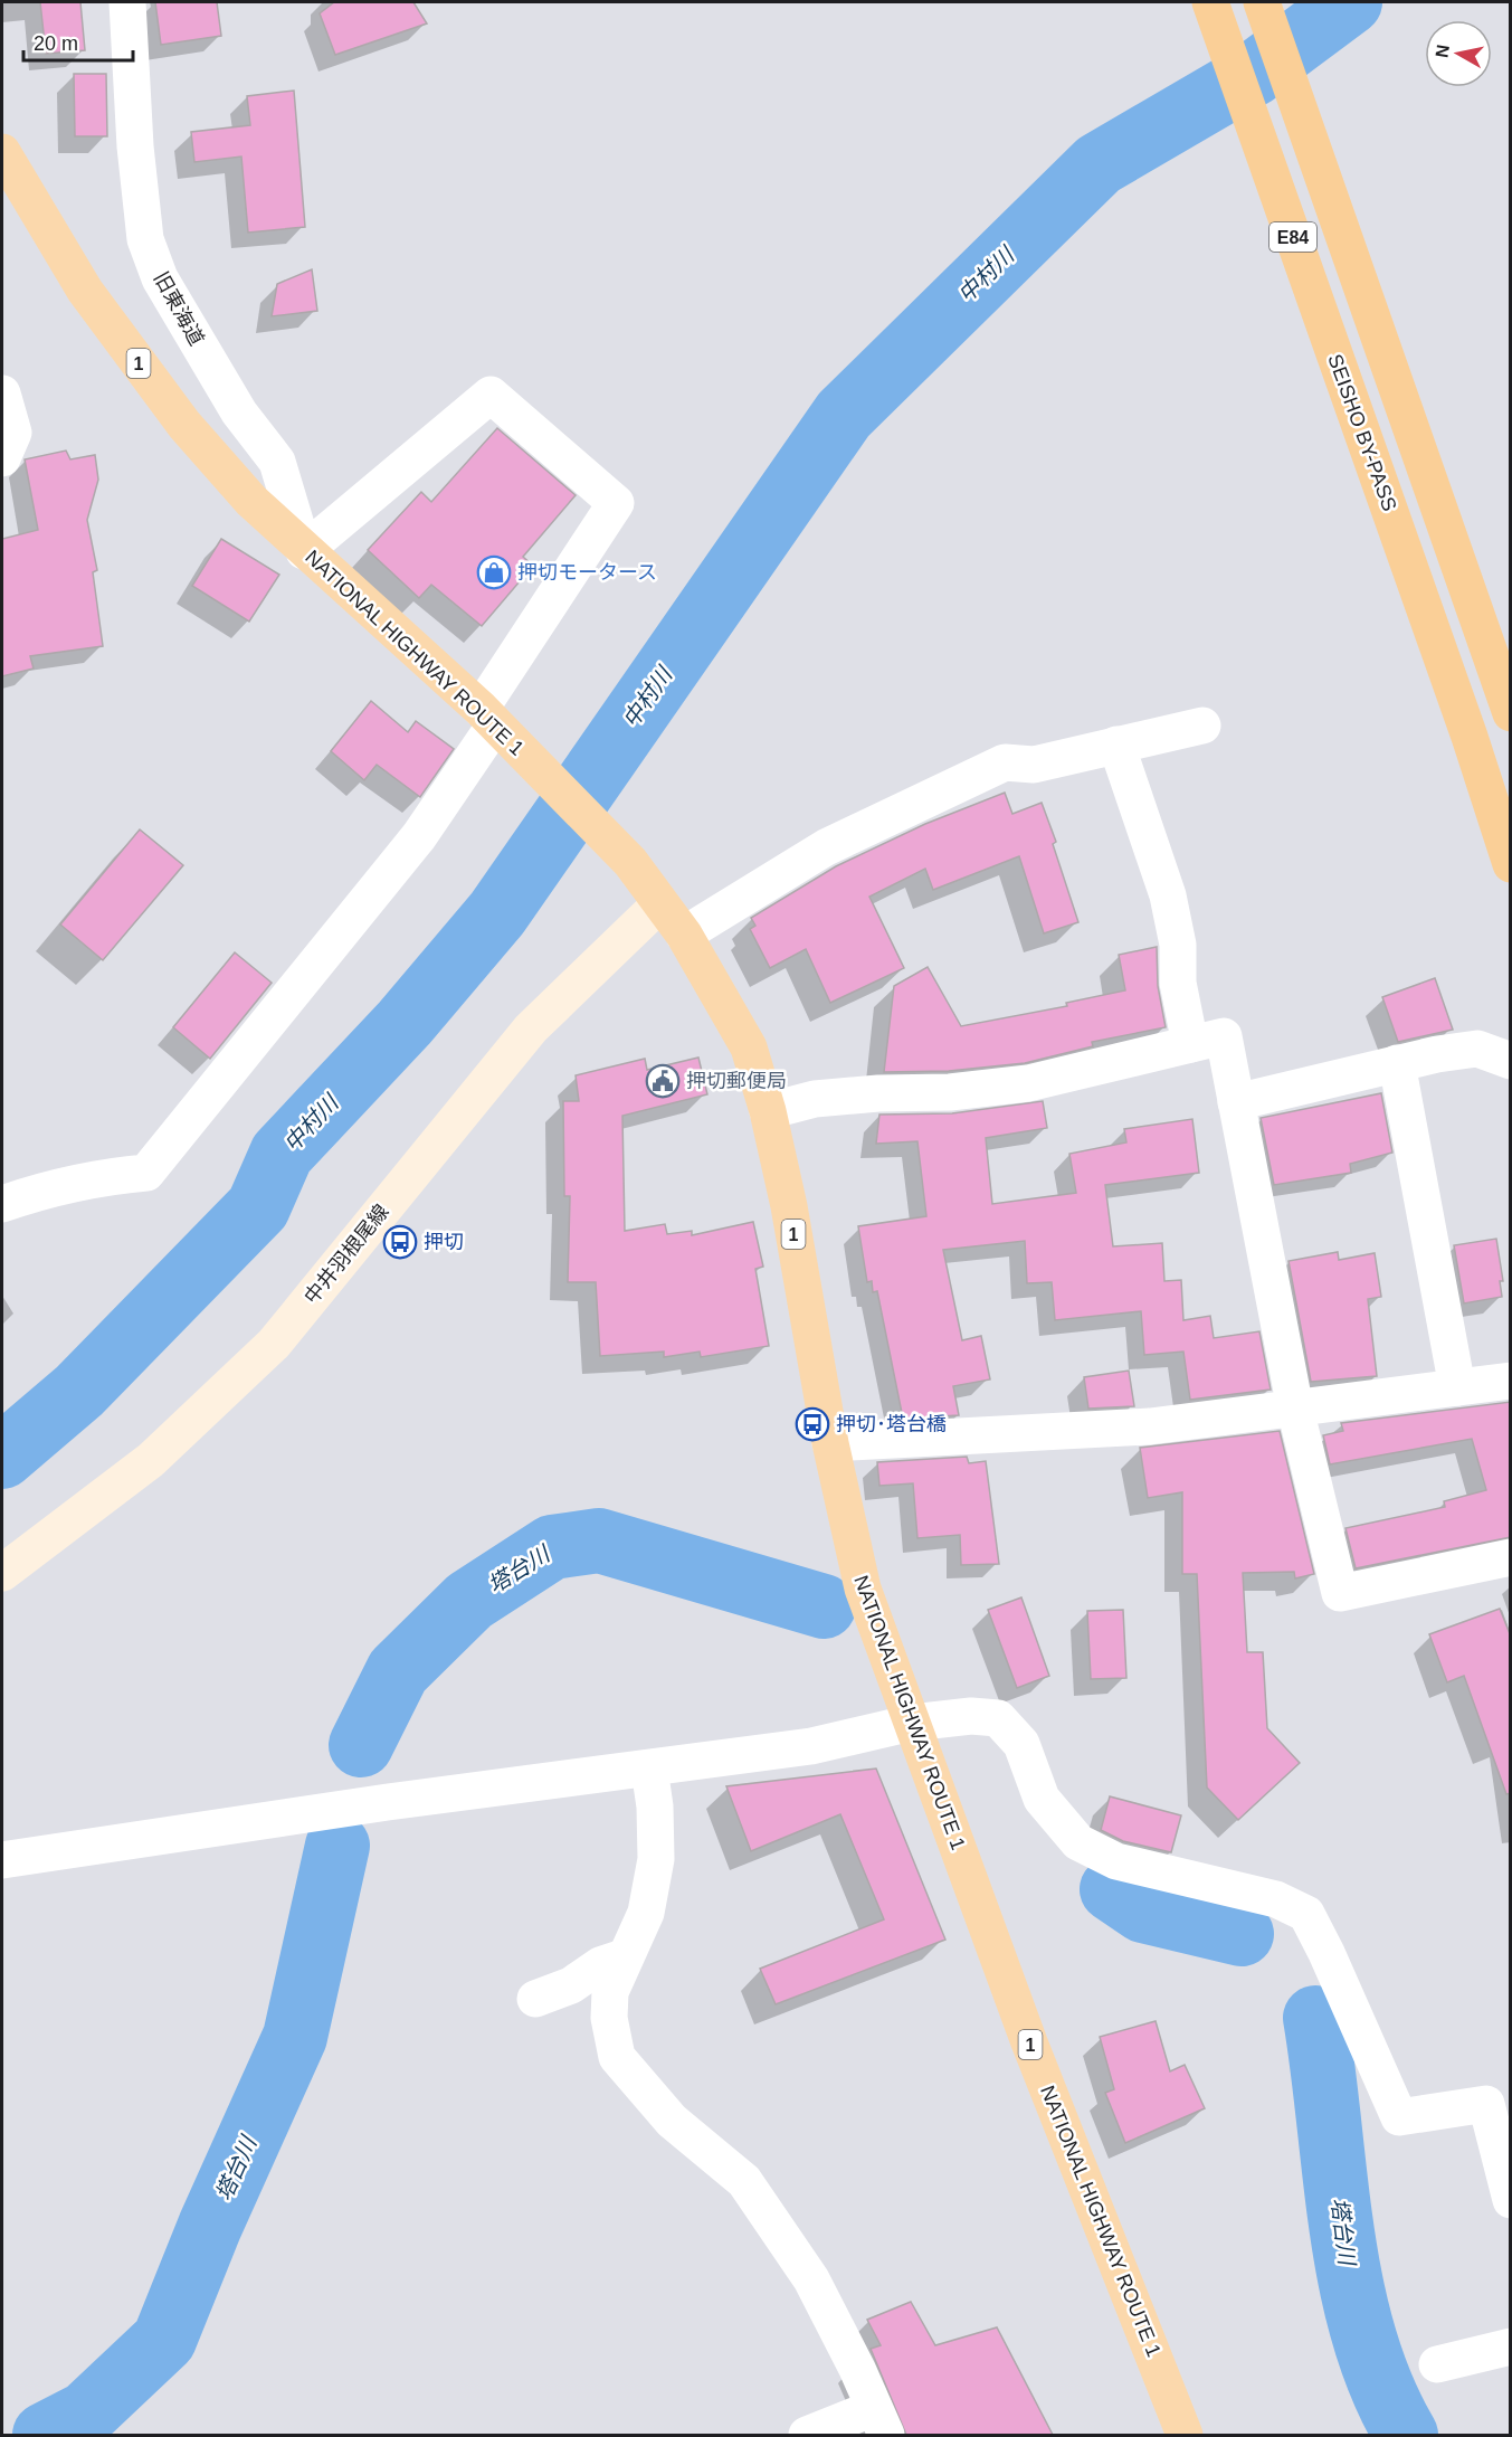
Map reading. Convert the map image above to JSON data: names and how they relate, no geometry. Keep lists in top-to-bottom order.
{
  "streets": {
    "highway": [
      "E84",
      "1",
      "SEISHO BY-PASS",
      "NATIONAL HIGHWAY ROUTE 1"
    ],
    "main road": ["中井羽根尾線"],
    "street": ["旧東海道"]
  },
  "crossings": [
    ["旧東海道", "NATIONAL HIGHWAY ROUTE 1"],
    ["NATIONAL HIGHWAY ROUTE 1", "中井羽根尾線"]
  ],
  "water": ["中村川", "塔台川"],
  "places": {
    "shop": ["押切モータース"],
    "public building": ["押切郵便局"],
    "bus stop": ["押切", "押切･塔台橋"]
  },
  "scale_bar": "20 m",
  "north": "left"
}
